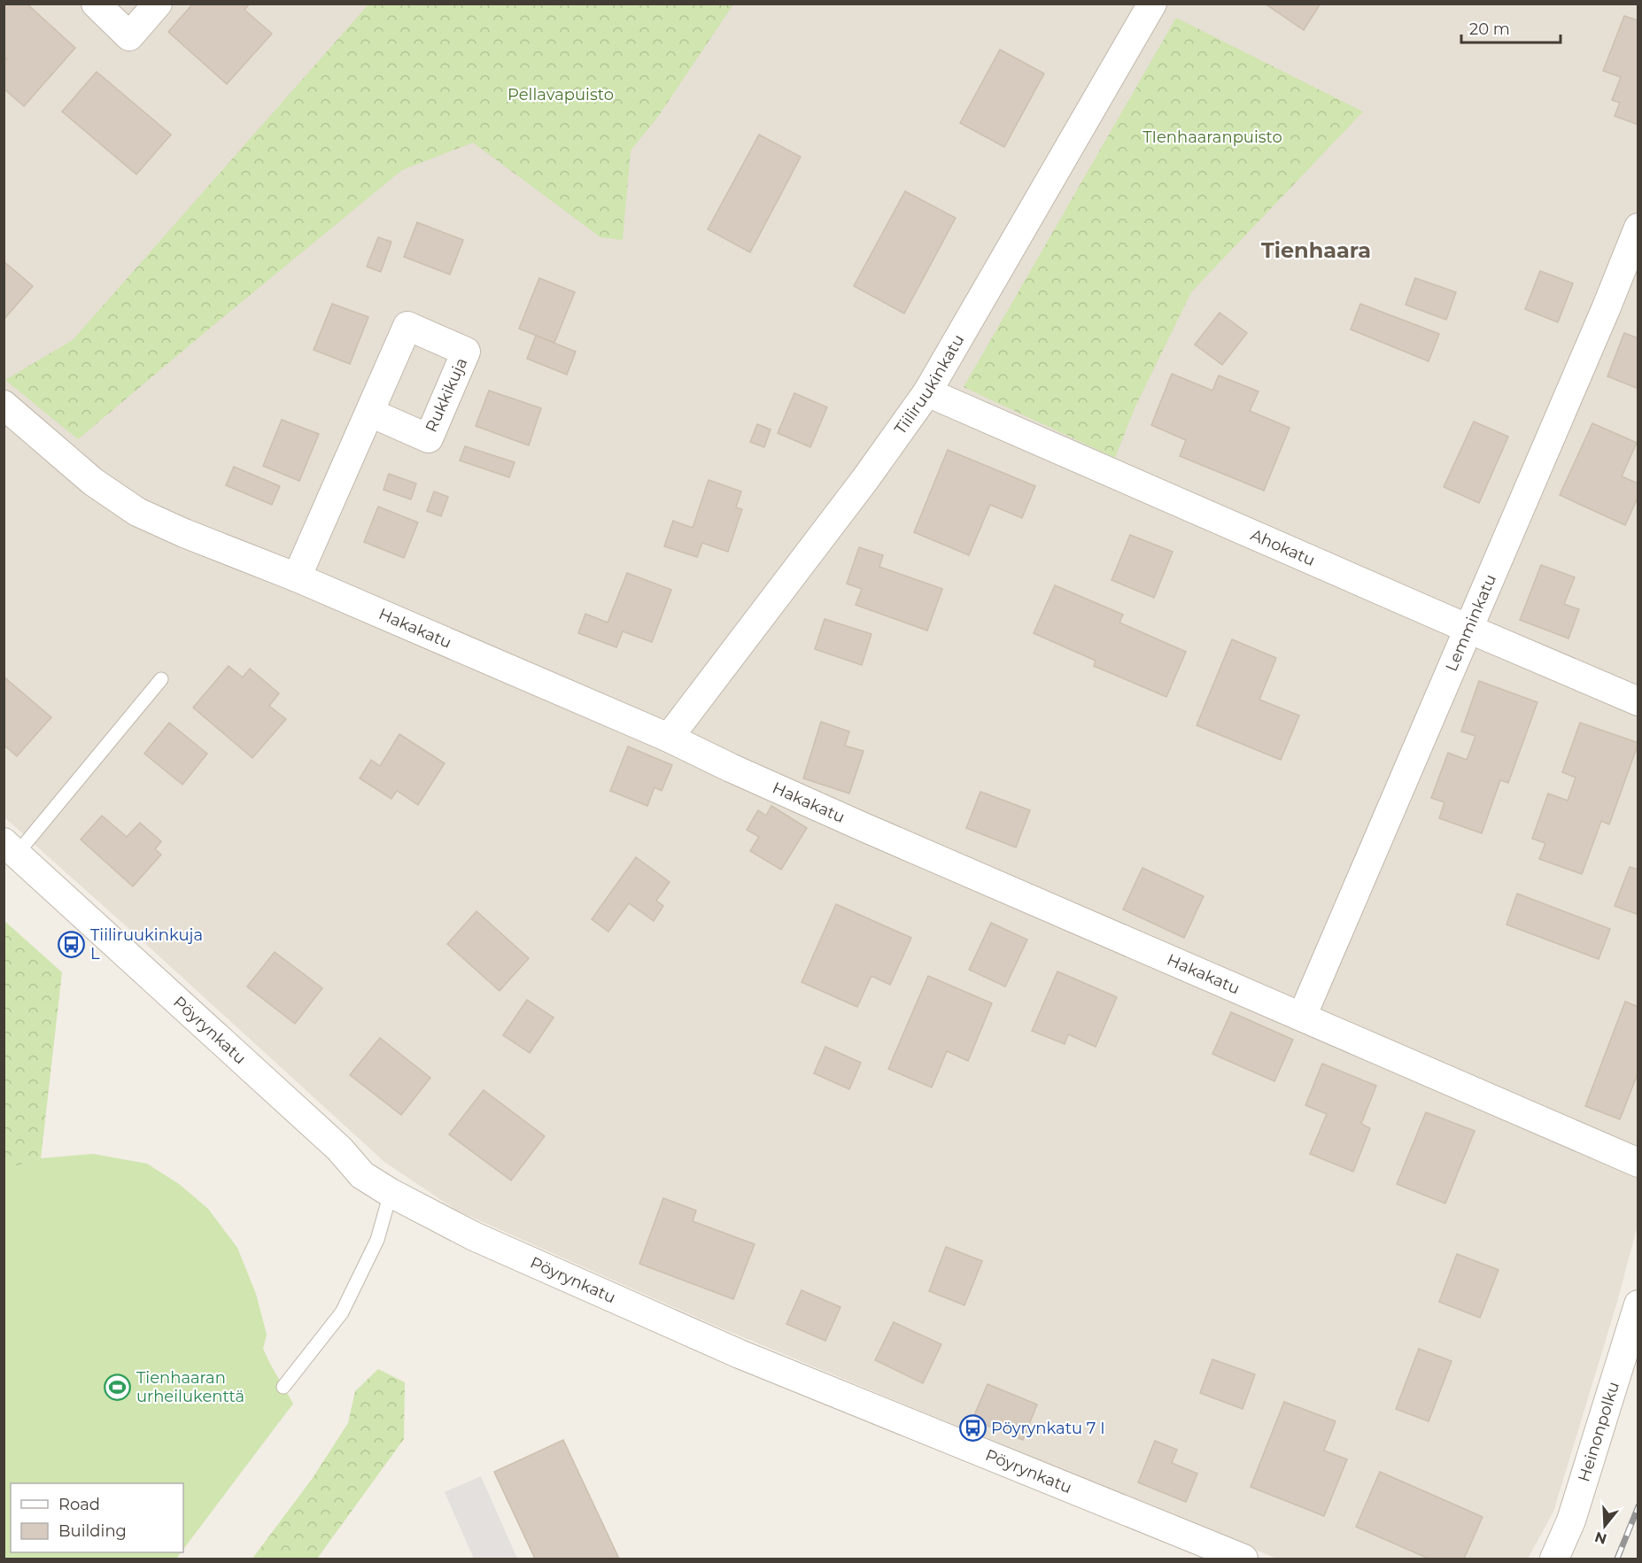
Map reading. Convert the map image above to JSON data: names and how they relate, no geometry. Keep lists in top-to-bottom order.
{
  "streets": {
    "street": [
      "Tiiliruukinkatu",
      "Ahokatu",
      "Lemminkatu",
      "Hakakatu",
      "Pöyrynkatu",
      "Heinonpolku"
    ]
  },
  "crossings": [
    ["Tiiliruukinkatu", "Ahokatu"],
    ["Tiiliruukinkatu", "Hakakatu"],
    ["Ahokatu", "Lemminkatu"],
    ["Lemminkatu", "Hakakatu"]
  ],
  "districts": ["Tienhaara"],
  "parks": ["Pellavapuisto", "TIenhaaranpuisto"],
  "places": {
    "bus stop": ["Tiiliruukinkuja L", "Pöyrynkatu 7 I"],
    "sports": ["Tienhaaran urheilukenttä"]
  },
  "legend": ["Road", "Building"],
  "scale_bar": "20 m",
  "north": "bottom"
}
